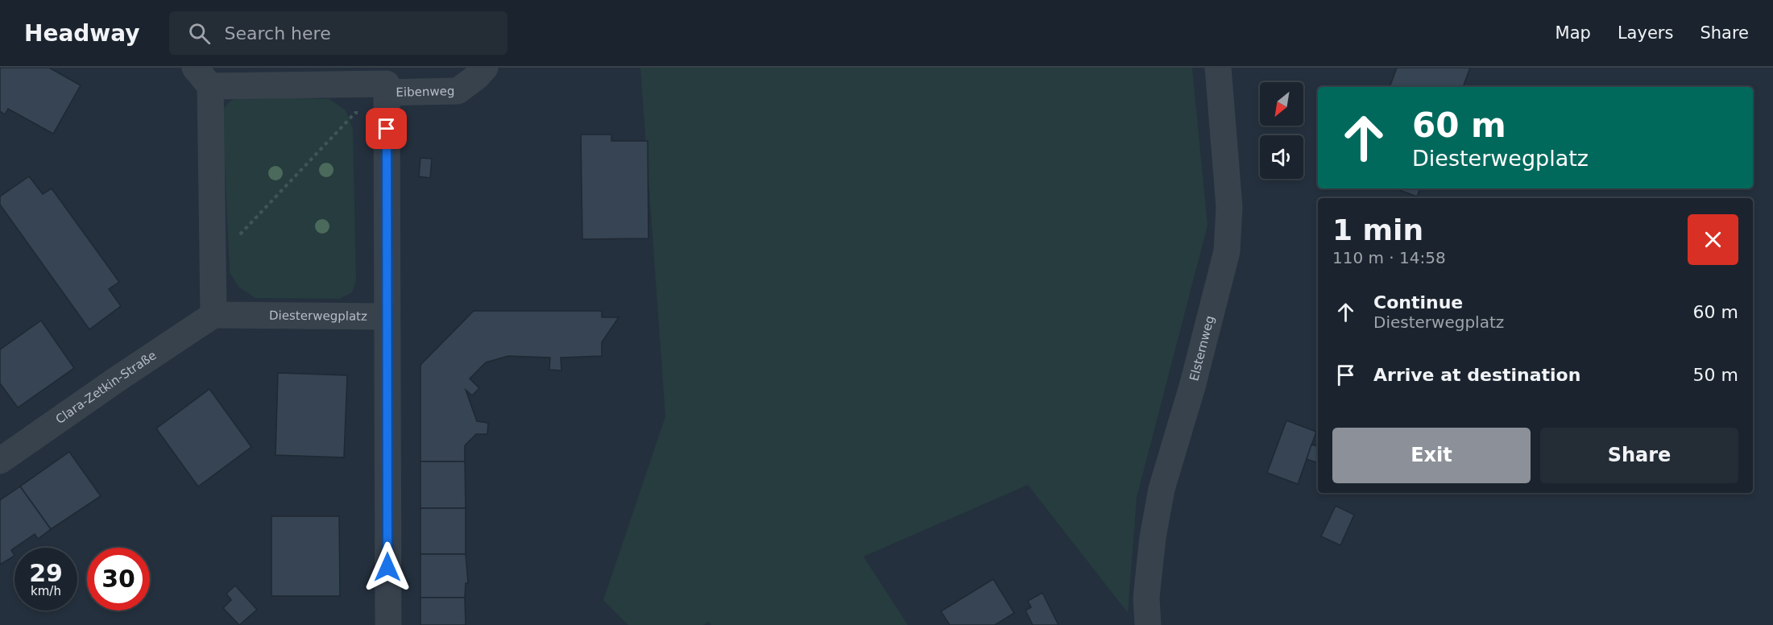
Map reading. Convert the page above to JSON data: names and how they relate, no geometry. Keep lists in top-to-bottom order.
{
  "streets": {
    "street": [
      "Eibenweg",
      "Diesterwegplatz",
      "Elsternweg",
      "Clara-Zetkin-Straße"
    ]
  },
  "crossings": [
    ["Diesterwegplatz", "Clara-Zetkin-Straße"]
  ],
  "north": "bottom left",
  "page": {
    "header": "Headway",
    "search": "Search here",
    "nav": ["Map", "Layers", "Share"],
    "turn": ["60 m", "Diesterwegplatz"],
    "heading": ["1 min", "110 m · 14:58"],
    "list": [
      {
        "name": "Continue",
        "note": "Diesterwegplatz",
        "value": "60 m"
      },
      {
        "name": "Arrive at destination",
        "value": "50 m"
      }
    ],
    "buttons": ["Exit", "Share"],
    "speed": "29 km/h",
    "limit": "30"
  }
}
